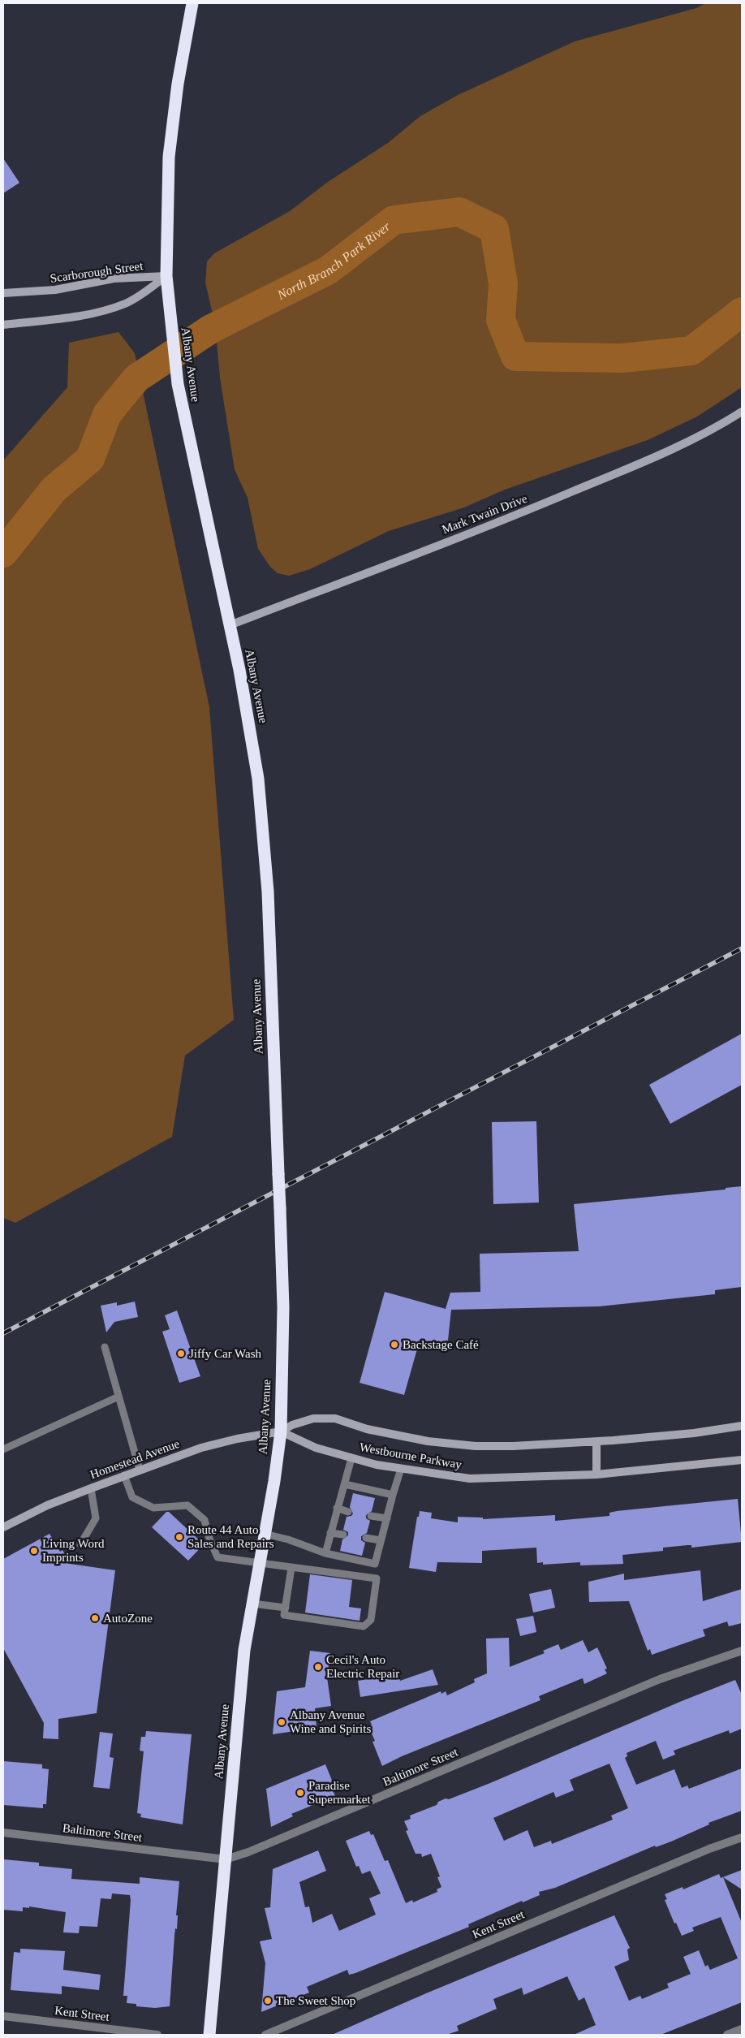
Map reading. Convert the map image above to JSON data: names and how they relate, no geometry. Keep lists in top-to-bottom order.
{
  "streets": {
    "highway": ["Albany Avenue"],
    "main road": [
      "Scarborough Street",
      "Mark Twain Drive",
      "Westbourne Parkway",
      "Homestead Avenue"
    ],
    "street": ["Baltimore Street", "Kent Street"]
  },
  "crossings": [
    ["Scarborough Street", "Albany Avenue"],
    ["Albany Avenue", "Mark Twain Drive"],
    ["Albany Avenue", "Westbourne Parkway"],
    ["Albany Avenue", "Homestead Avenue"],
    ["Albany Avenue", "Baltimore Street"],
    ["Westbourne Parkway", "Homestead Avenue"]
  ],
  "water": ["North Branch Park River"],
  "places": [
    "Backstage Café",
    "Jiffy Car Wash",
    "Route 44 Auto Sales and Repairs",
    "Living Word Imprints",
    "AutoZone",
    "Cecil's Auto Electric Repair",
    "Albany Avenue Wine and Spirits",
    "Paradise Supermarket",
    "The Sweet Shop"
  ]
}
